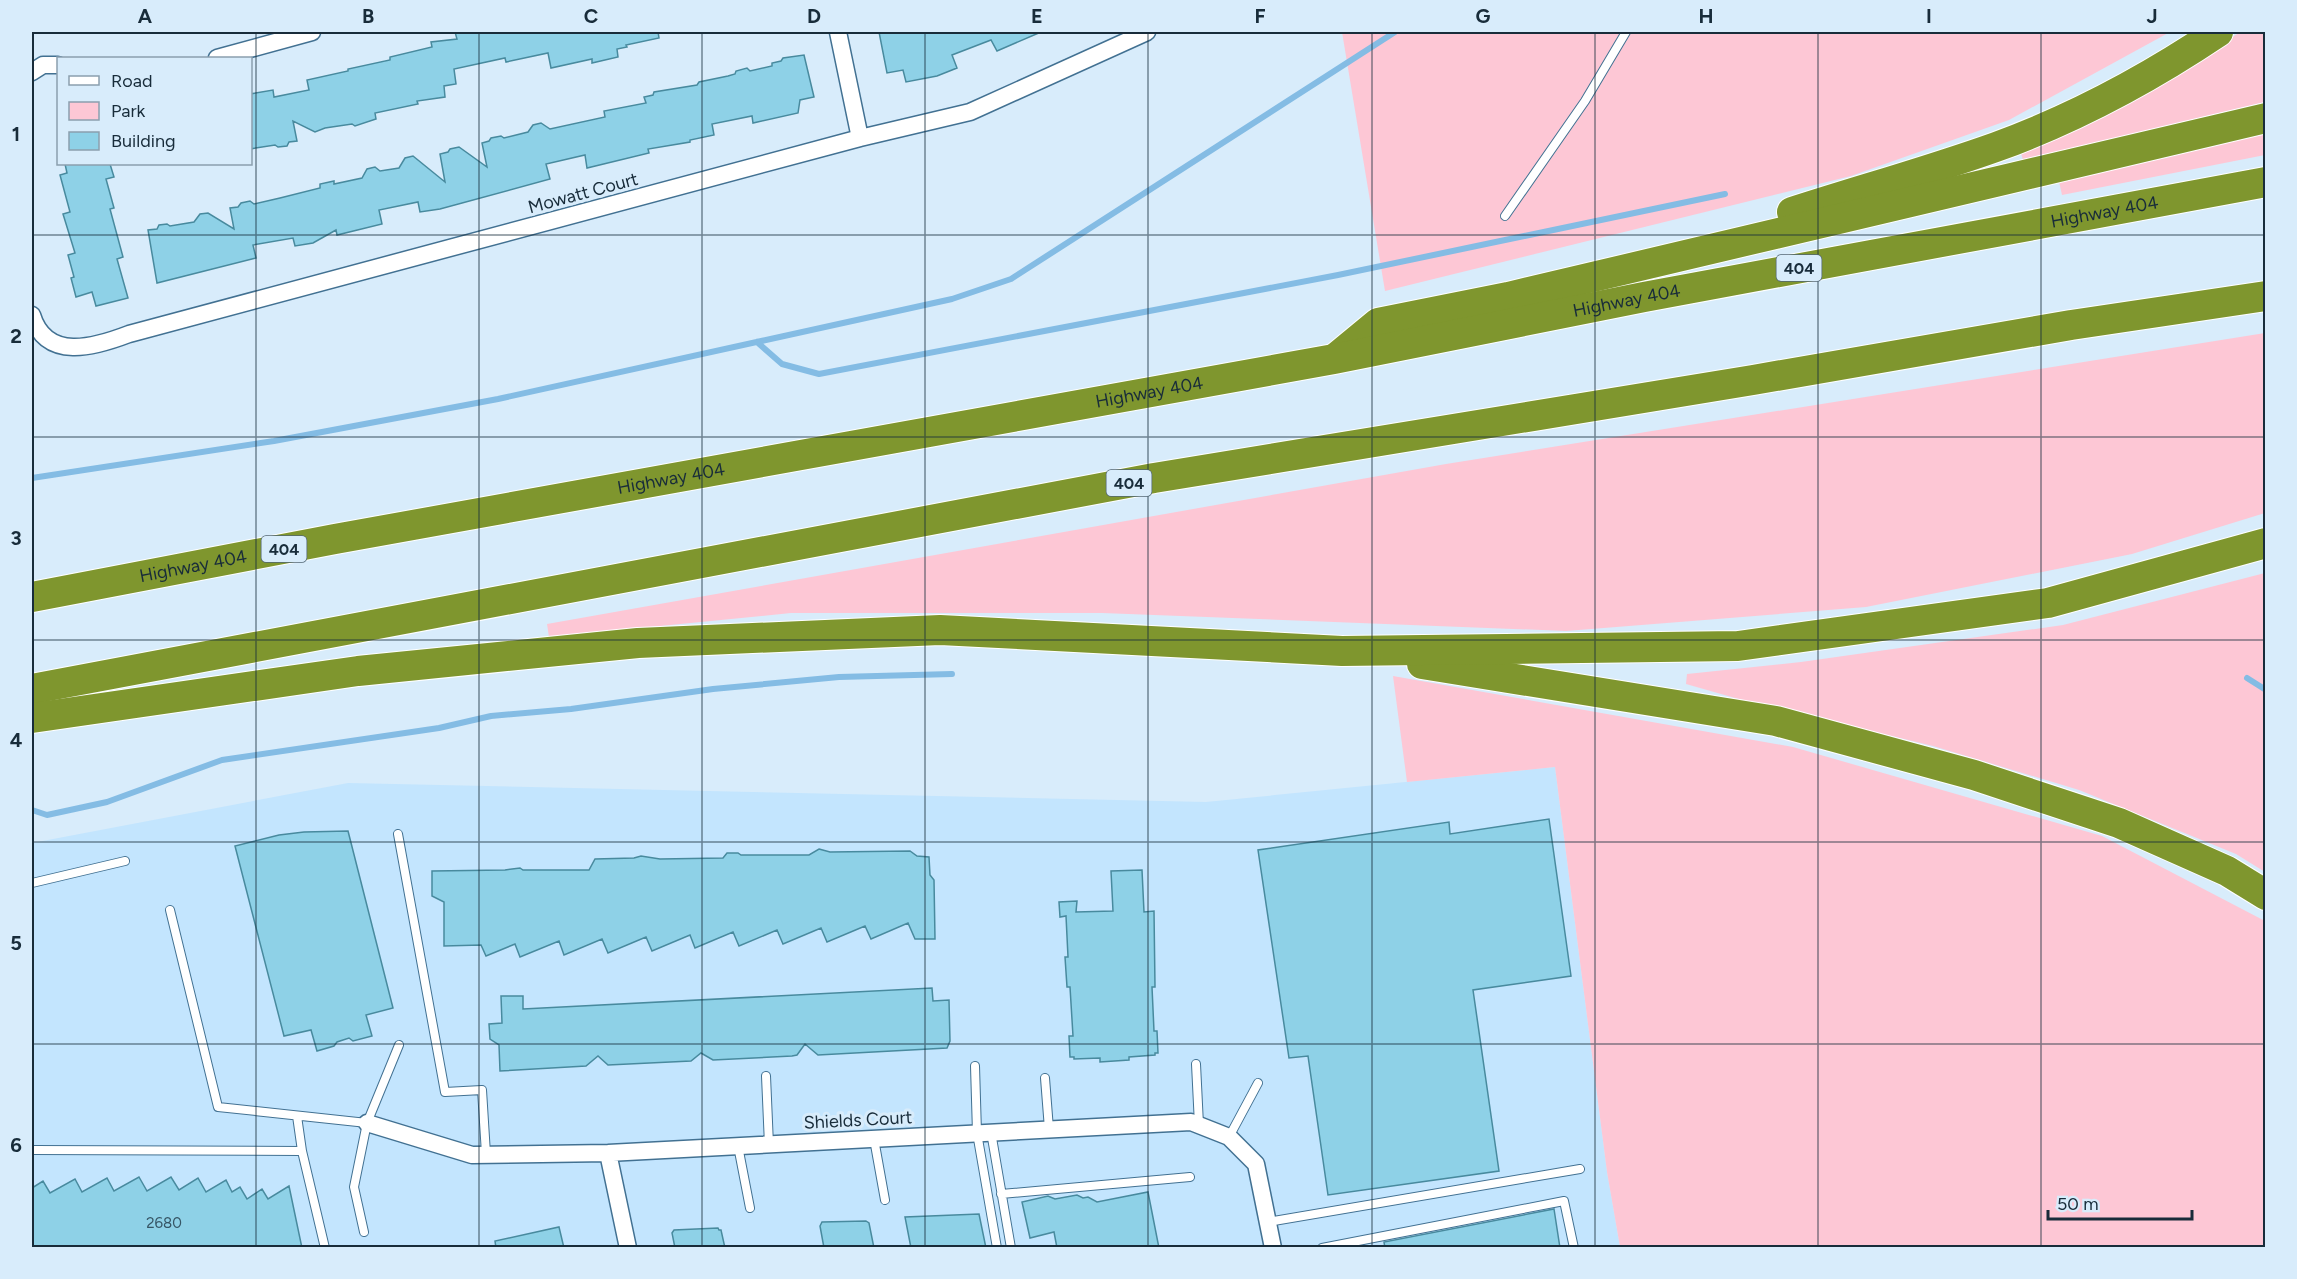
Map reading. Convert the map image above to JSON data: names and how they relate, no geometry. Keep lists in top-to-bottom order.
{
  "streets": {
    "highway": ["Highway 404", "404"],
    "street": ["Mowatt Court", "Shields Court"]
  },
  "house_numbers": ["2680"],
  "legend": ["Road", "Park", "Building"],
  "scale_bar": "50 m",
  "grid": {
    "columns": [
      "A",
      "B",
      "C",
      "D",
      "E",
      "F",
      "G",
      "H",
      "I",
      "J"
    ],
    "rows": [
      "1",
      "2",
      "3",
      "4",
      "5",
      "6"
    ]
  }
}
